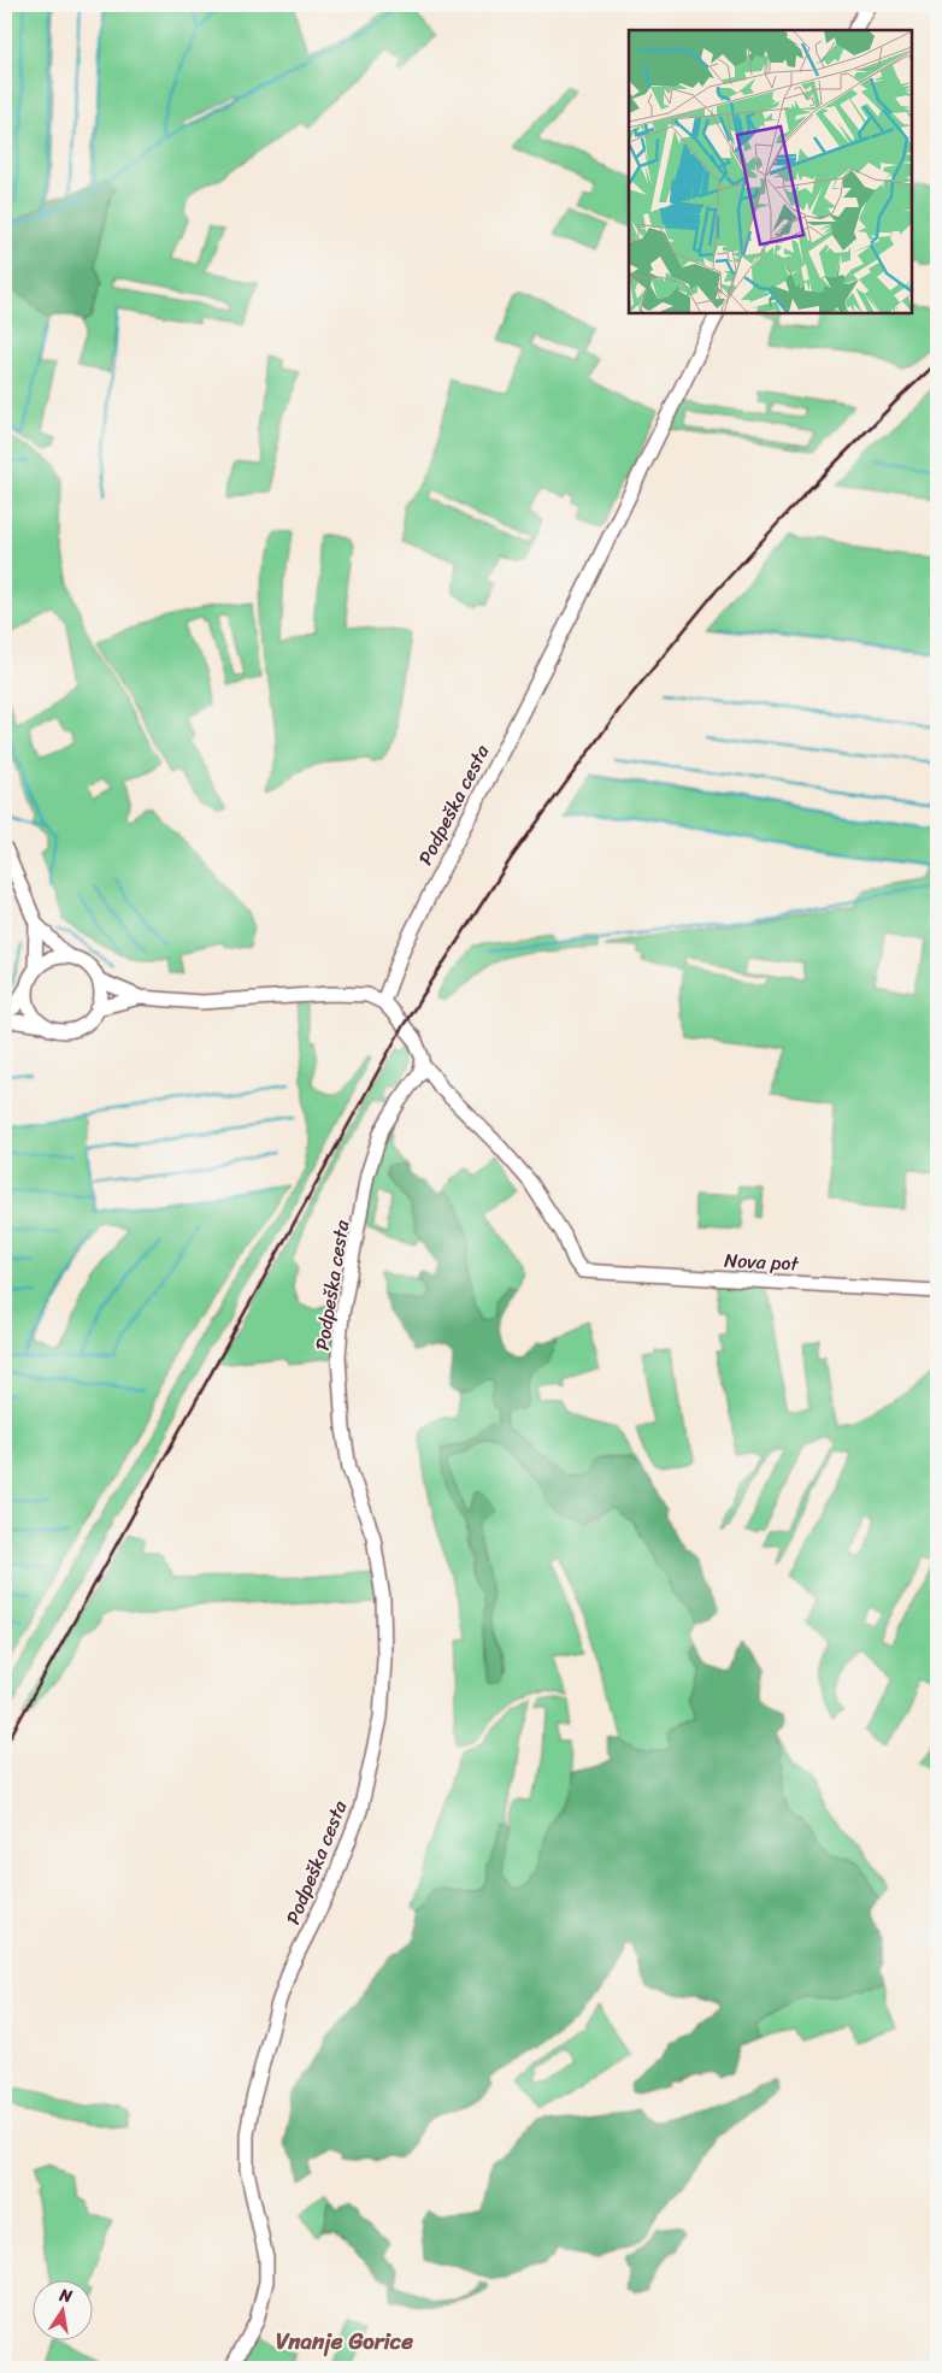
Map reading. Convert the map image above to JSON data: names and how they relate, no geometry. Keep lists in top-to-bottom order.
{
  "streets": {
    "main road": ["Podpeška cesta", "Nova pot"]
  },
  "districts": ["Vnanje Gorice"],
  "north": "top"
}
